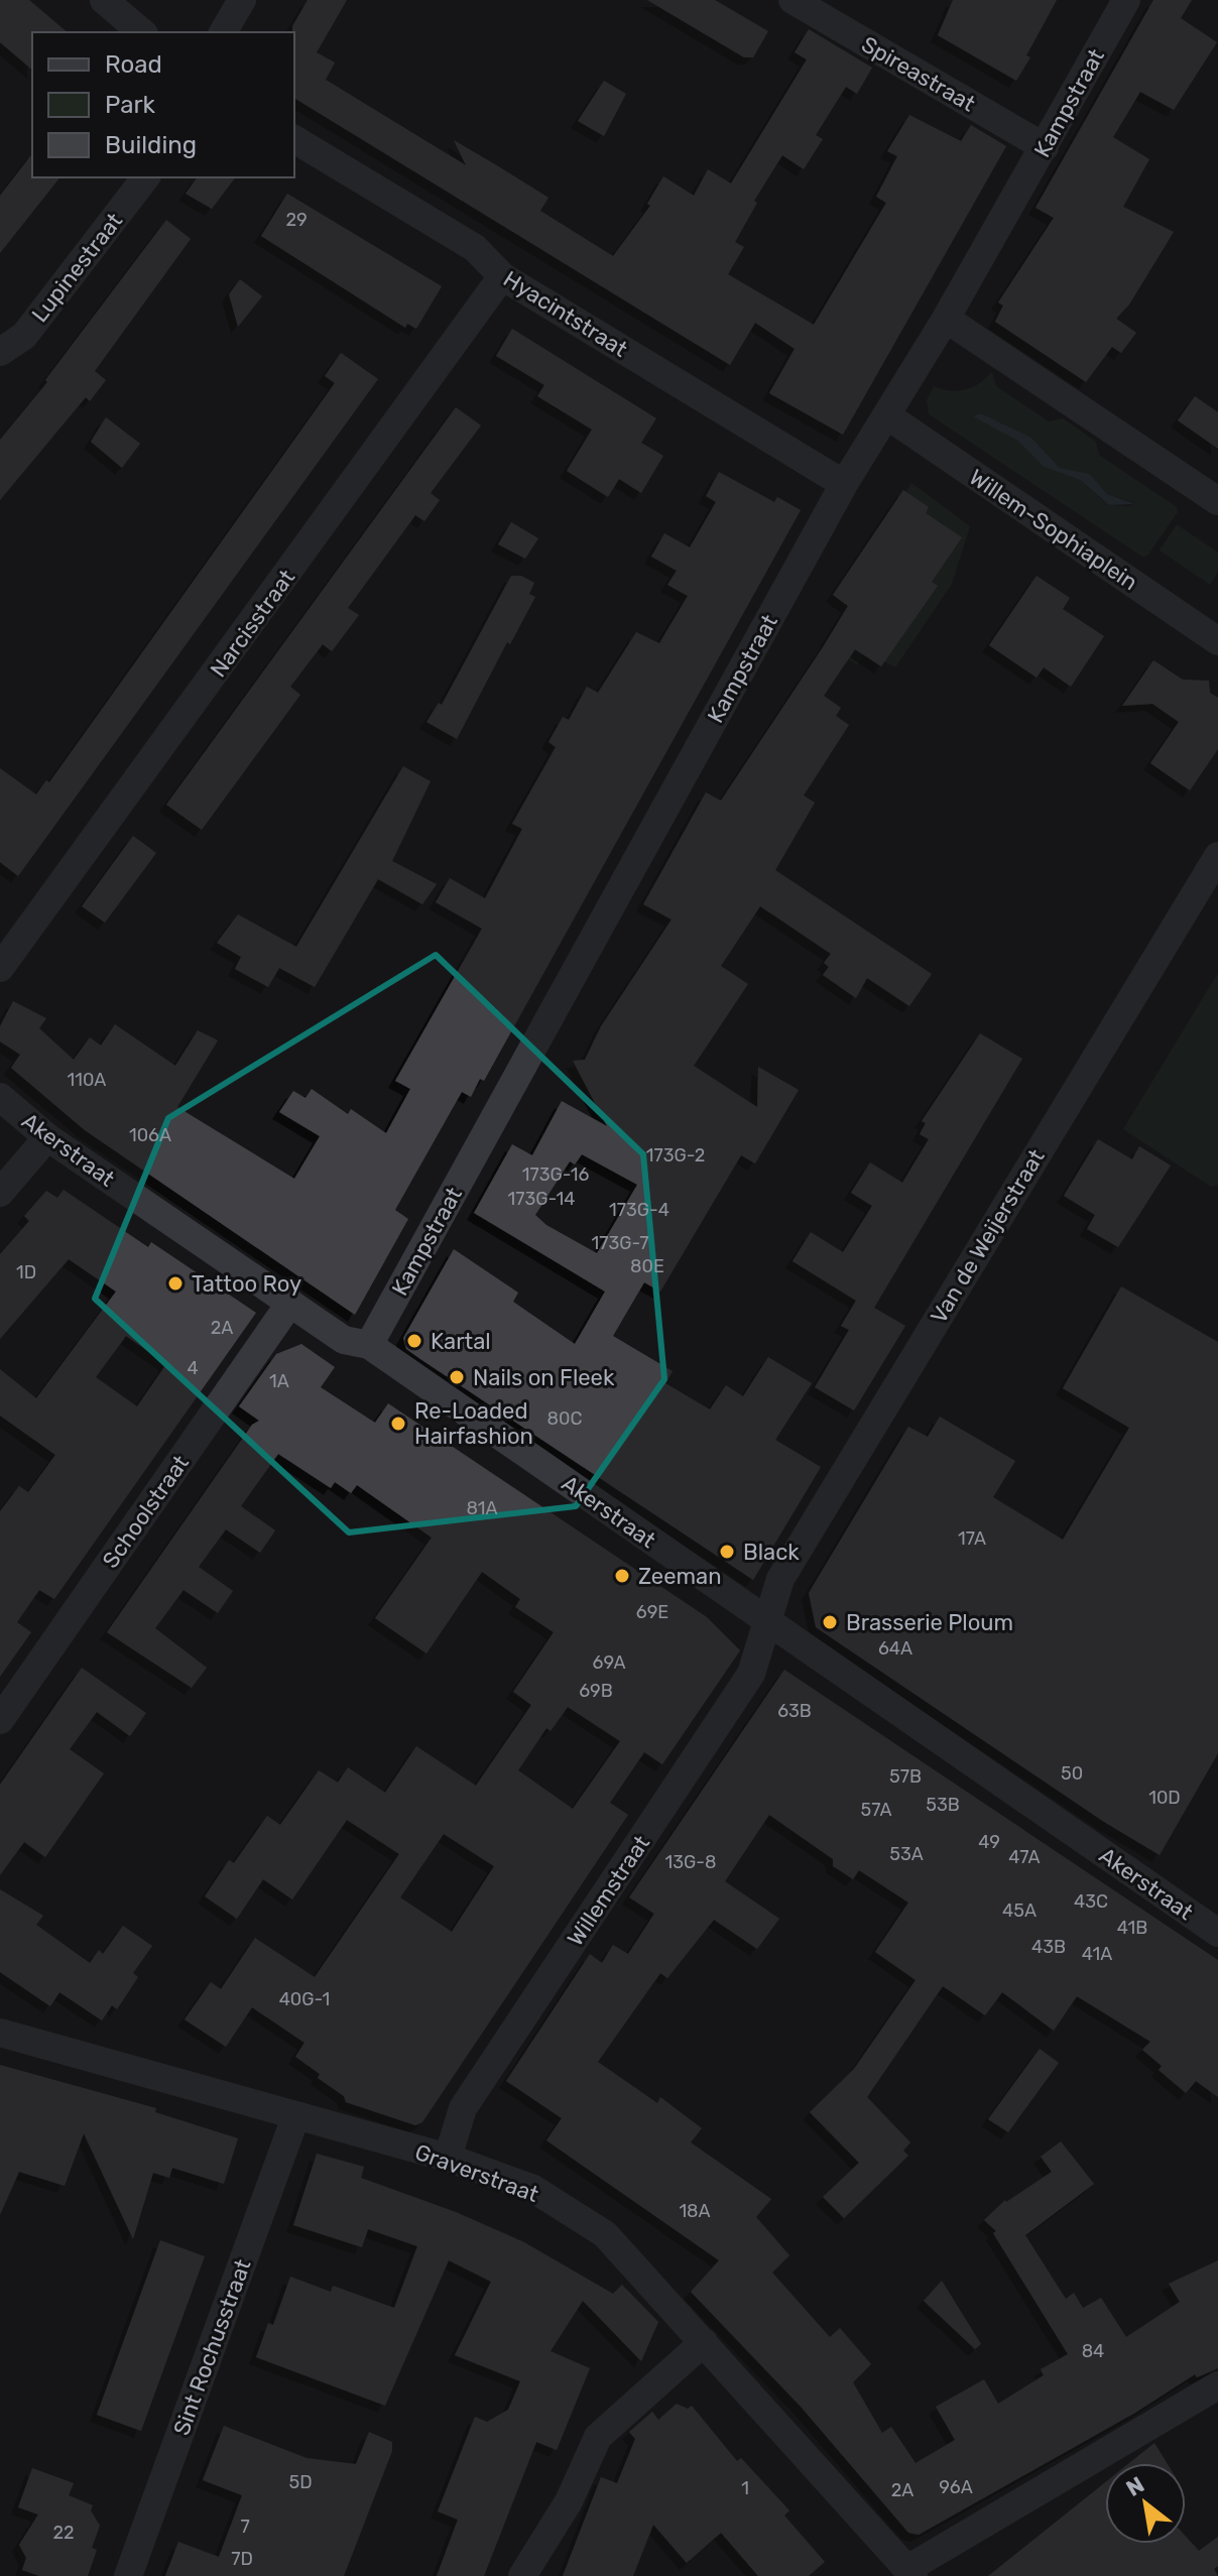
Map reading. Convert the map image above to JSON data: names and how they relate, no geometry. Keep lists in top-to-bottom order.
{
  "streets": {
    "street": [
      "Spireastraat",
      "Kampstraat",
      "Lupinestraat",
      "Hyacintstraat",
      "Willem-Sophiaplein",
      "Narcisstraat",
      "Akerstraat",
      "Van de Weijerstraat",
      "Schoolstraat",
      "Willemstraat",
      "Graverstraat",
      "Sint Rochusstraat"
    ]
  },
  "crossings": [
    ["Spireastraat", "Kampstraat"],
    ["Kampstraat", "Hyacintstraat"],
    ["Kampstraat", "Willem-Sophiaplein"],
    ["Kampstraat", "Akerstraat"],
    ["Hyacintstraat", "Narcisstraat"],
    ["Akerstraat", "Van de Weijerstraat"],
    ["Akerstraat", "Schoolstraat"],
    ["Akerstraat", "Willemstraat"],
    ["Van de Weijerstraat", "Willemstraat"],
    ["Willemstraat", "Graverstraat"],
    ["Graverstraat", "Sint Rochusstraat"]
  ],
  "places": [
    "Tattoo Roy",
    "Kartal",
    "Nails on Fleek",
    "Re-Loaded Hairfashion",
    "Black",
    "Zeeman",
    "Brasserie Ploum"
  ],
  "house_numbers": [
    "29",
    "110A",
    "106A",
    "173G-2",
    "173G-16",
    "173G-14",
    "173G-4",
    "173G-7",
    "80E",
    "1D",
    "2A",
    "4",
    "1A",
    "80C",
    "81A",
    "17A",
    "69E",
    "64A",
    "69A",
    "69B",
    "63B",
    "50",
    "57B",
    "10D",
    "53B",
    "57A",
    "49",
    "53A",
    "47A",
    "13G-8",
    "43C",
    "45A",
    "41B",
    "43B",
    "41A",
    "40G-1",
    "18A",
    "84",
    "5D",
    "96A",
    "1",
    "2A",
    "7",
    "22",
    "7D"
  ],
  "legend": ["Road", "Park", "Building"],
  "north": "top left"
}
